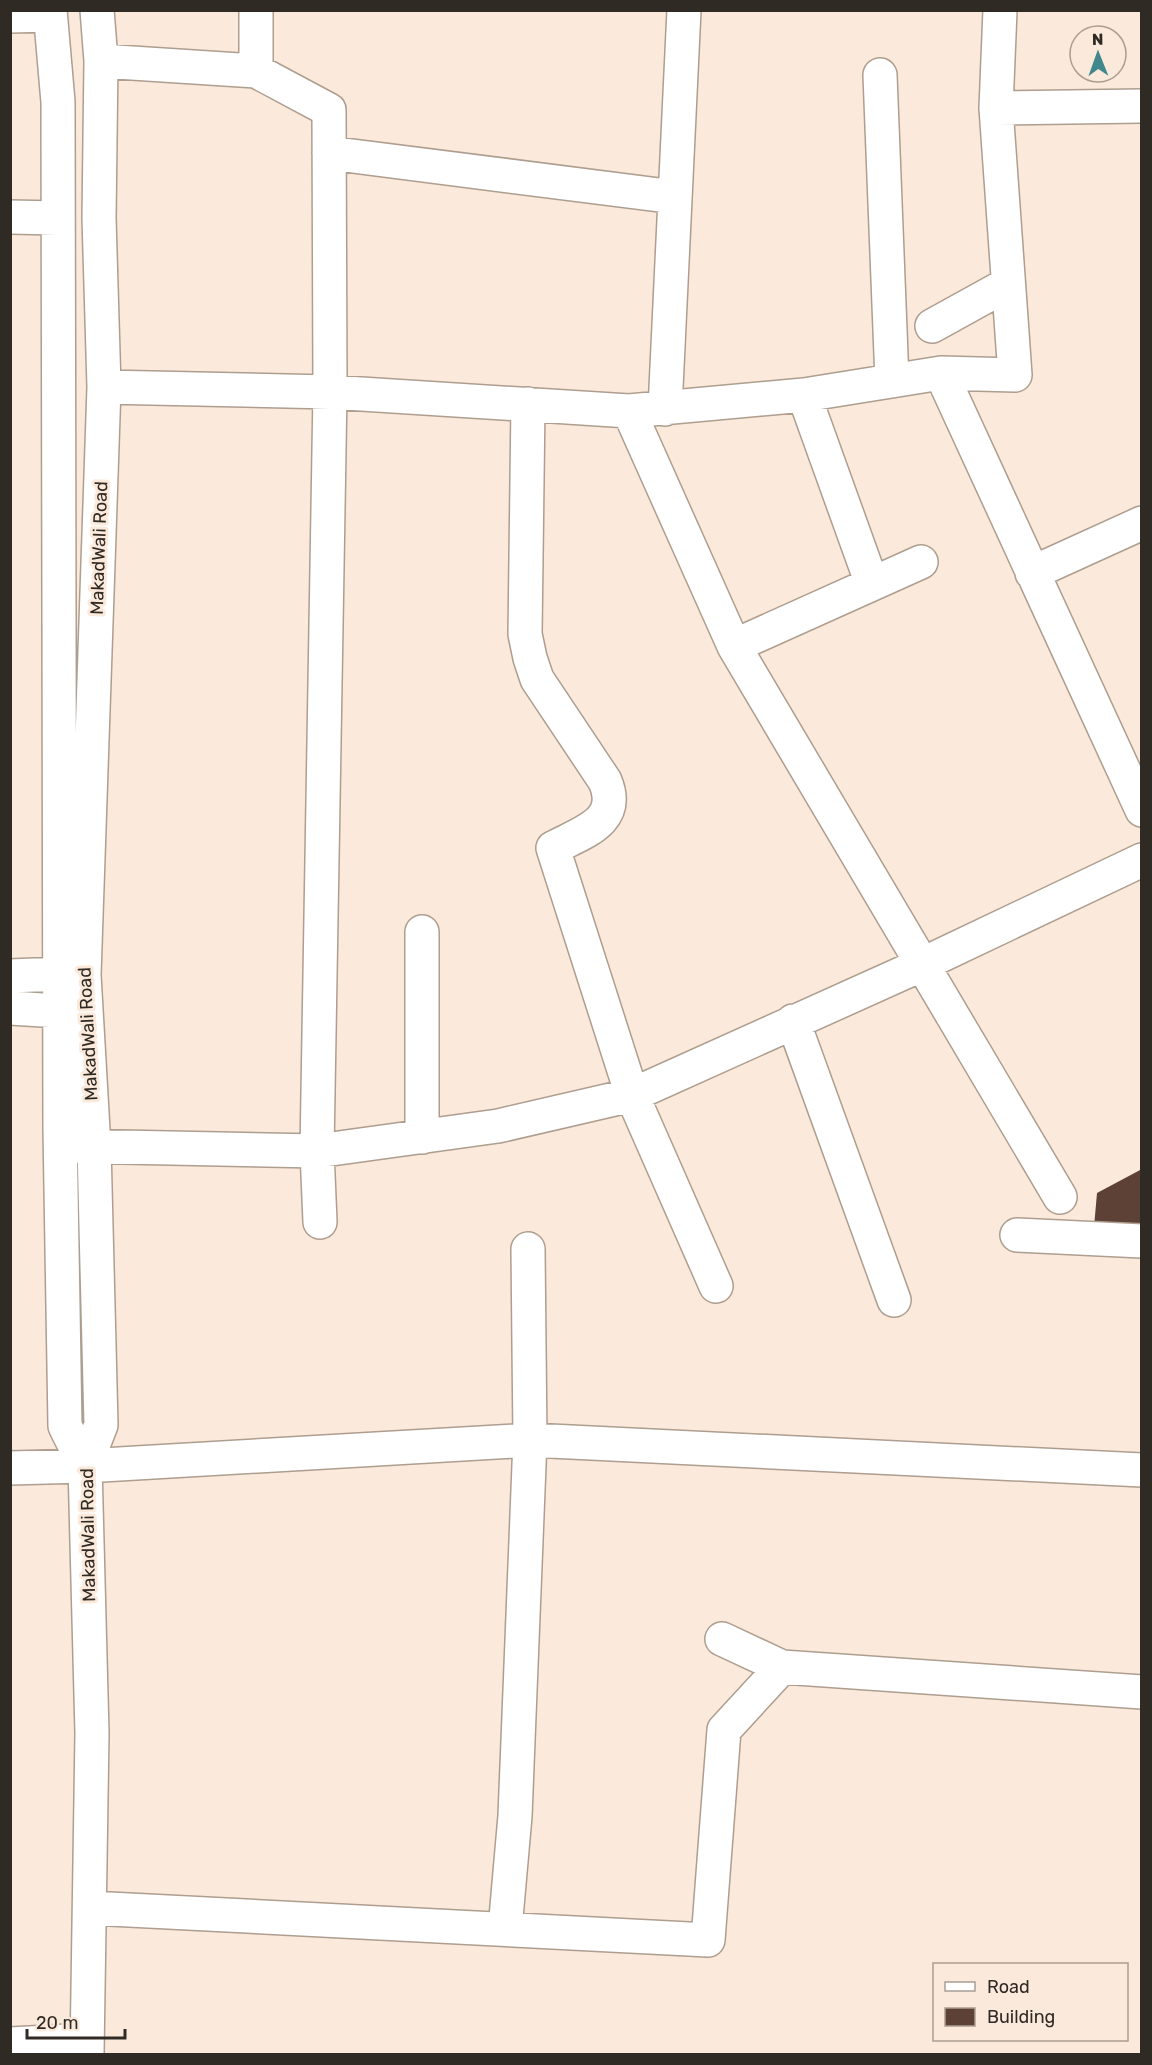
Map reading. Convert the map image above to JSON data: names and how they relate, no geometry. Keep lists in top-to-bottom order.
{
  "streets": {
    "street": ["MakadWali Road"]
  },
  "legend": ["Road", "Building"],
  "scale_bar": "20 m",
  "north": "top"
}
